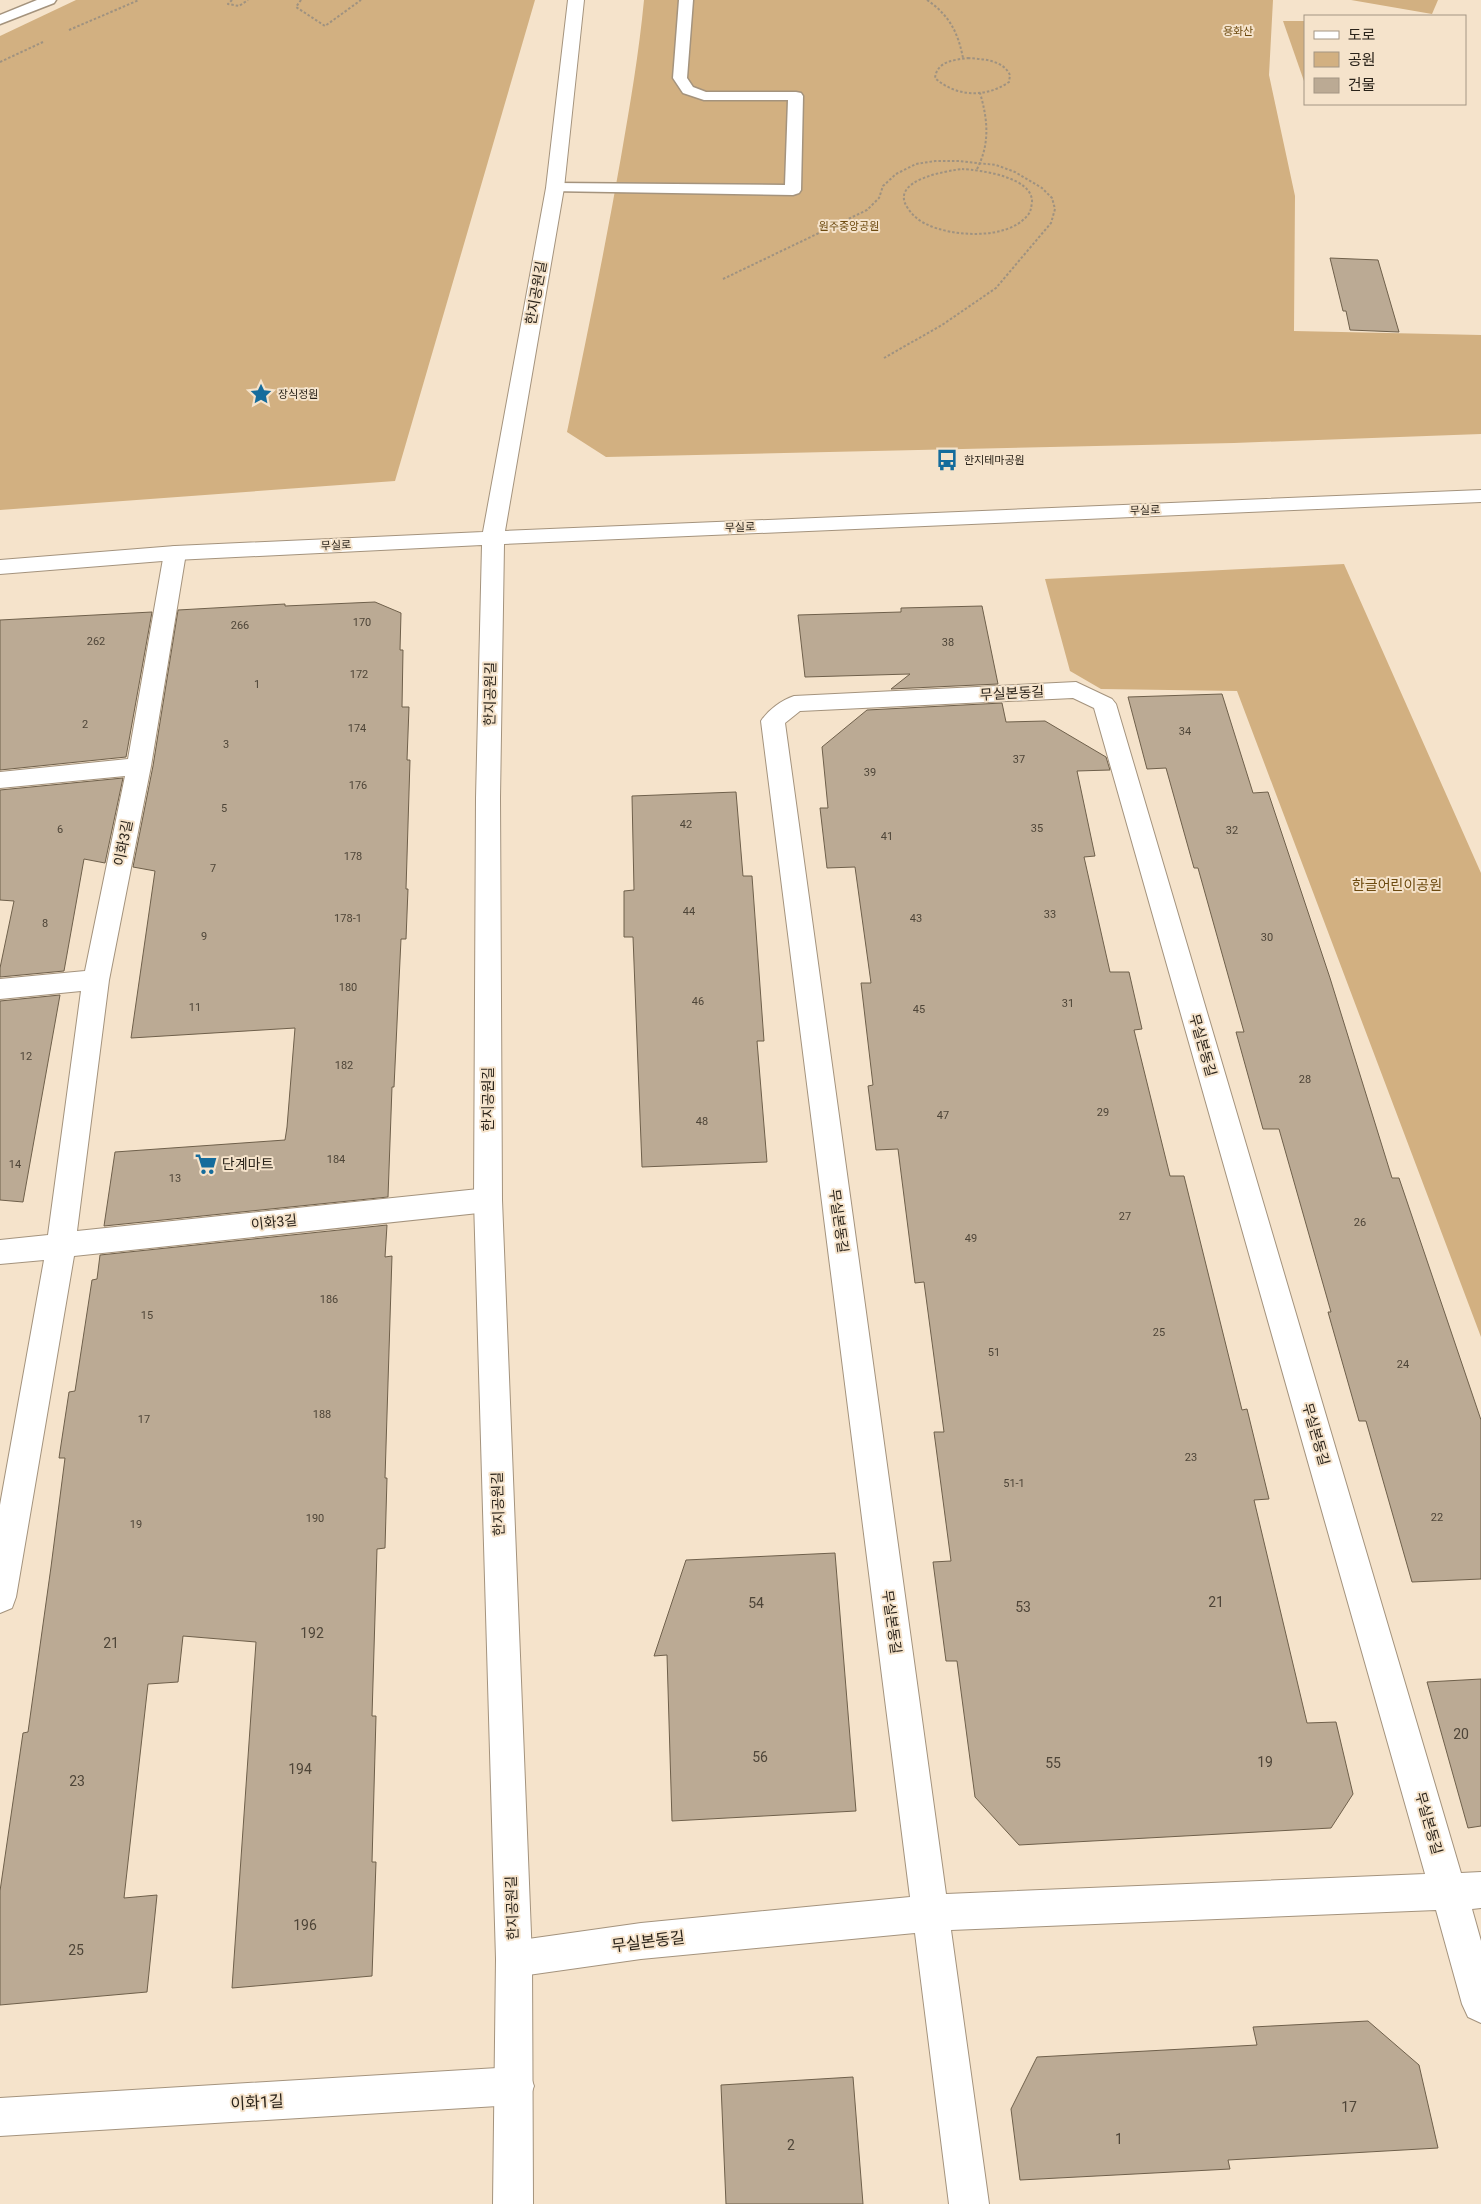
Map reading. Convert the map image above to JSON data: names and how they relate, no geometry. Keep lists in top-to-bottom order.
{
  "streets": {
    "street": [
      "한지공원길",
      "무실로",
      "무실본동길",
      "이화3길",
      "이화1길"
    ]
  },
  "crossings": [
    ["한지공원길", "무실로"],
    ["한지공원길", "무실본동길"],
    ["한지공원길", "이화3길"],
    ["한지공원길", "이화1길"],
    ["무실로", "이화3길"]
  ],
  "parks": ["용화산", "원주중앙공원", "한글어린이공원"],
  "places": {
    "place": ["장식정원"],
    "bus stop": ["한지테마공원"],
    "supermarket": ["단계마트"]
  },
  "house_numbers": [
    "170",
    "266",
    "262",
    "38",
    "172",
    "1",
    "2",
    "174",
    "34",
    "3",
    "37",
    "39",
    "176",
    "5",
    "42",
    "35",
    "6",
    "32",
    "41",
    "178",
    "7",
    "44",
    "33",
    "178-1",
    "43",
    "8",
    "9",
    "30",
    "180",
    "46",
    "31",
    "11",
    "45",
    "12",
    "182",
    "28",
    "29",
    "47",
    "48",
    "184",
    "14",
    "13",
    "27",
    "26",
    "49",
    "186",
    "15",
    "25",
    "51",
    "24",
    "188",
    "17",
    "23",
    "51-1",
    "22",
    "190",
    "19",
    "21",
    "54",
    "53",
    "192",
    "21",
    "20",
    "56",
    "19",
    "55",
    "194",
    "23",
    "196",
    "25",
    "17",
    "1",
    "2"
  ],
  "legend": ["도로", "공원", "건물"]
}
